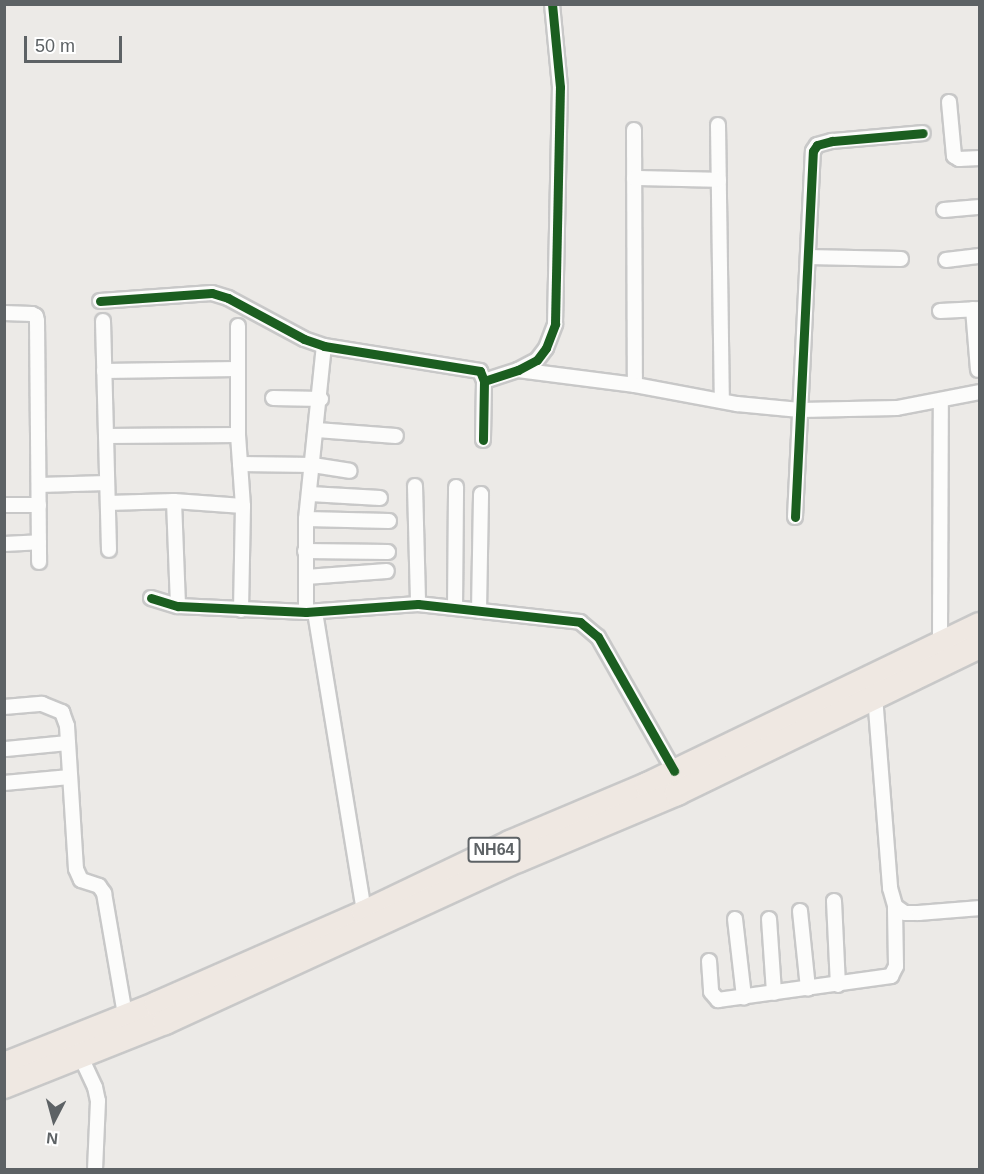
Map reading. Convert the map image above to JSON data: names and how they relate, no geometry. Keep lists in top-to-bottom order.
{
  "streets": {
    "highway": ["NH64"]
  },
  "scale_bar": "50 m",
  "north": "bottom"
}
